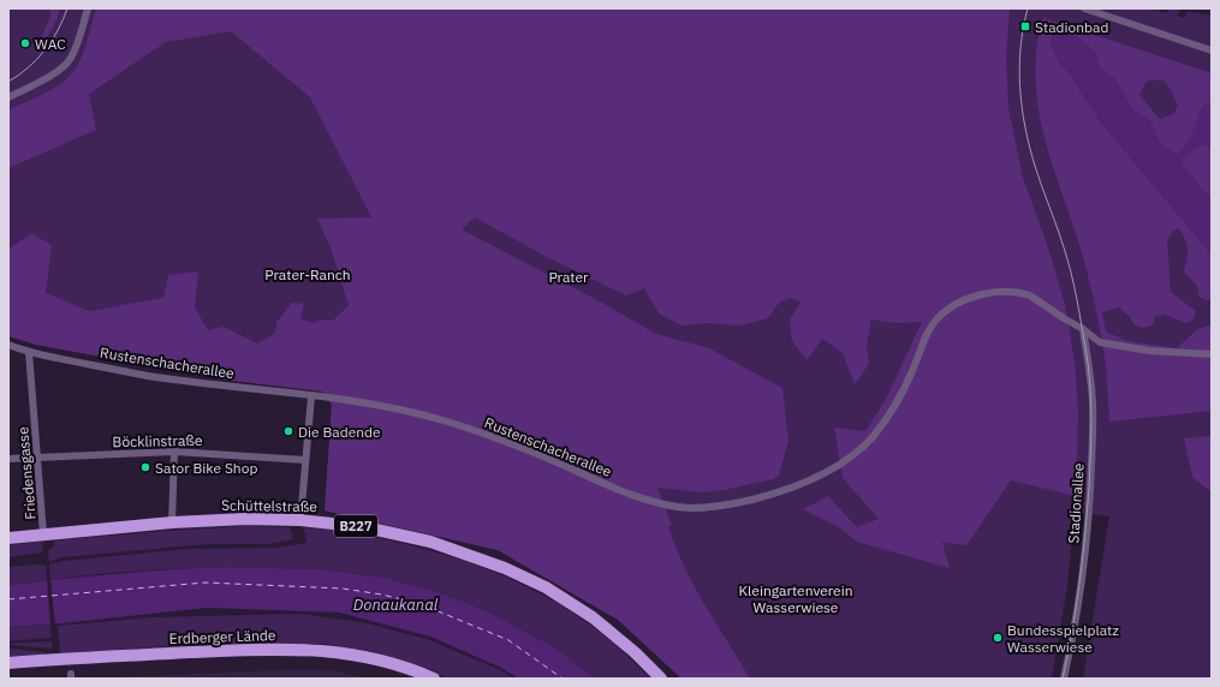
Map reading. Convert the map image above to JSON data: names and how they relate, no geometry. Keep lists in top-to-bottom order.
{
  "streets": {
    "main road": ["Schüttelstraße", "B227", "Erdberger Lände"],
    "street": [
      "Rustenschacherallee",
      "Böcklinstraße",
      "Friedensgasse",
      "Stadionallee"
    ]
  },
  "crossings": [
    ["Rustenschacherallee", "Friedensgasse"],
    ["Rustenschacherallee", "Stadionallee"],
    ["Böcklinstraße", "Friedensgasse"],
    ["Friedensgasse", "Schüttelstraße"]
  ],
  "water": ["Donaukanal"],
  "parks": ["Prater-Ranch", "Prater", "Kleingartenverein Wasserwiese"],
  "places": {
    "transit": ["Stadionbad"],
    "other": [
      "WAC",
      "Die Badende",
      "Sator Bike Shop",
      "Bundesspielplatz Wasserwiese"
    ]
  }
}
